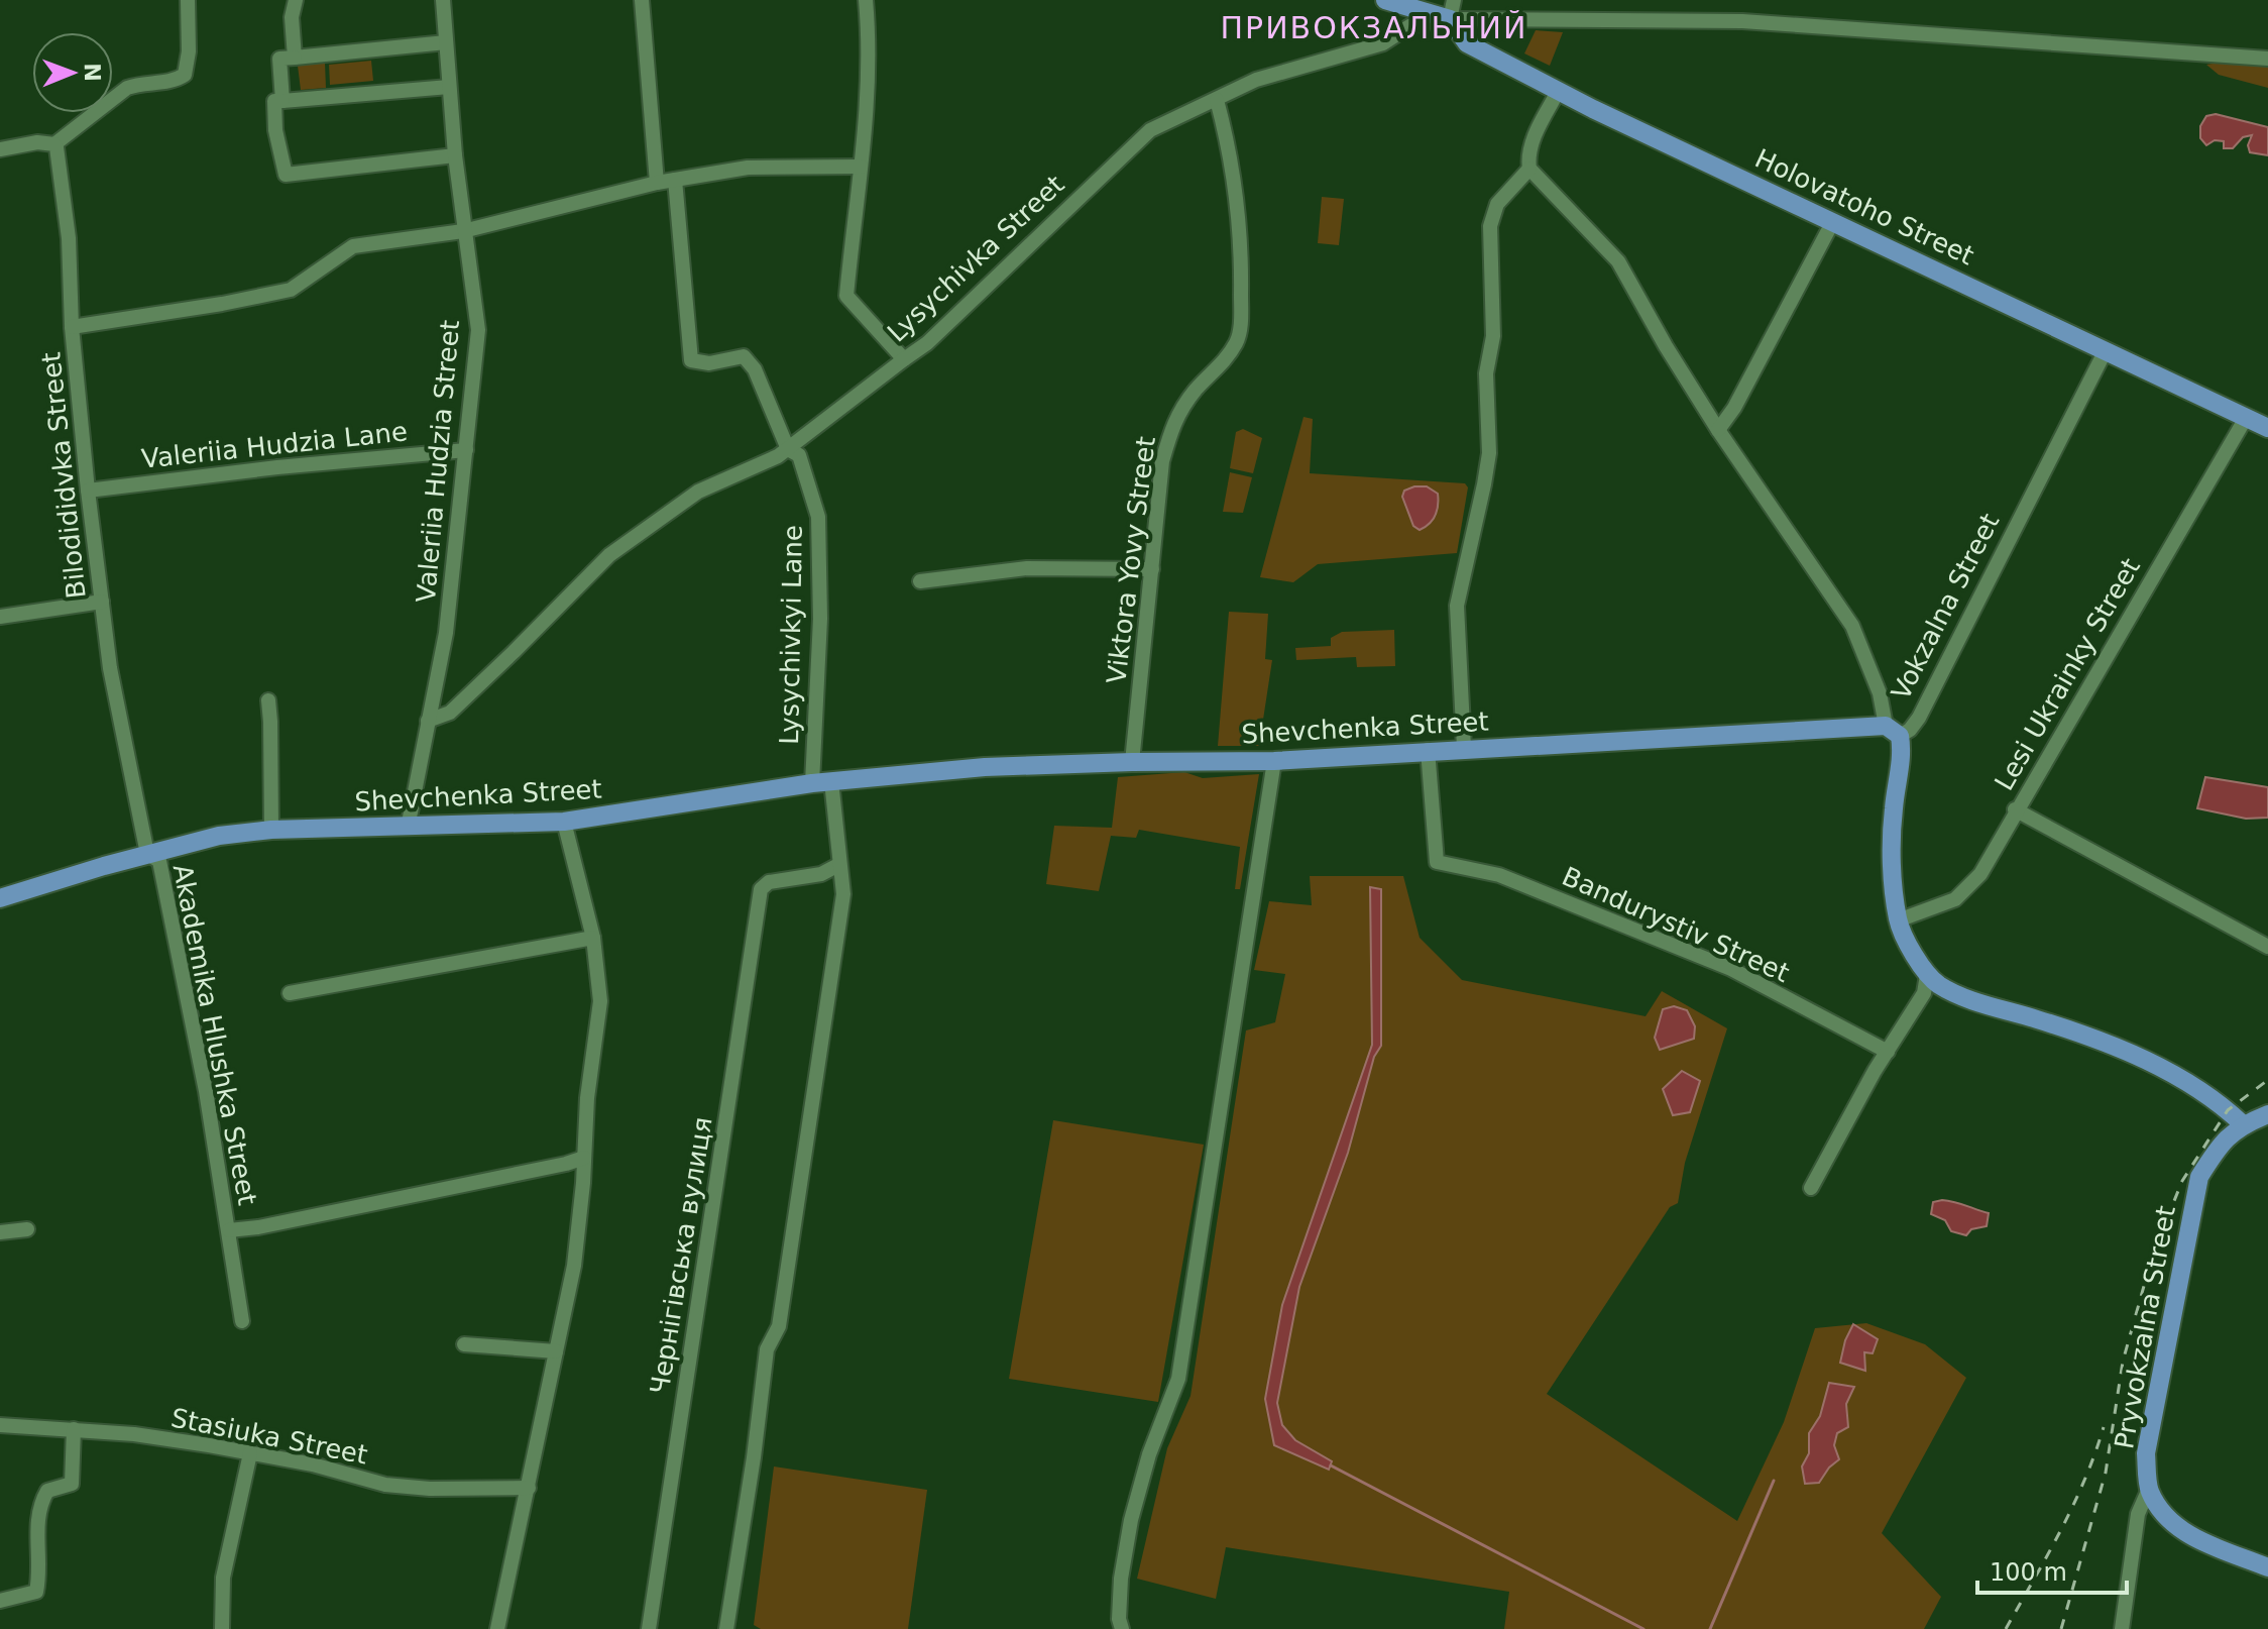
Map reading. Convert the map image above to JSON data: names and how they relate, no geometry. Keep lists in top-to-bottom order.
{
  "streets": {
    "main road": [
      "Holovatoho Street",
      "Vokzalna Street",
      "Shevchenka Street",
      "Pryvokzalna Street"
    ],
    "street": [
      "Lysychivka Street",
      "Valeriia Hudzia Lane",
      "Valeriia Hudzia Street",
      "Bilodididvka Street",
      "Viktora Yovy Street",
      "Lysychivkyi Lane",
      "Lesi Ukrainky Street",
      "Bandurystiv Street",
      "Akademika Hlushka Street",
      "Чернігівська вулиця",
      "Stasiuka Street"
    ]
  },
  "crossings": [
    ["Holovatoho Street", "Lysychivka Street"],
    ["Holovatoho Street", "Vokzalna Street"],
    ["Holovatoho Street", "Lesi Ukrainky Street"],
    ["Lysychivka Street", "Valeriia Hudzia Street"],
    ["Lysychivka Street", "Viktora Yovy Street"],
    ["Lysychivka Street", "Lysychivkyi Lane"],
    ["Valeriia Hudzia Lane", "Valeriia Hudzia Street"],
    ["Valeriia Hudzia Lane", "Bilodididvka Street"],
    ["Valeriia Hudzia Street", "Shevchenka Street"],
    ["Bilodididvka Street", "Shevchenka Street"],
    ["Bilodididvka Street", "Akademika Hlushka Street"],
    ["Viktora Yovy Street", "Shevchenka Street"],
    ["Vokzalna Street", "Lesi Ukrainky Street"],
    ["Vokzalna Street", "Shevchenka Street"],
    ["Lysychivkyi Lane", "Shevchenka Street"],
    ["Shevchenka Street", "Bandurystiv Street"],
    ["Shevchenka Street", "Akademika Hlushka Street"]
  ],
  "districts": ["ПРИВОКЗАЛЬНИЙ"],
  "scale_bar": "100 m",
  "north": "right"
}
